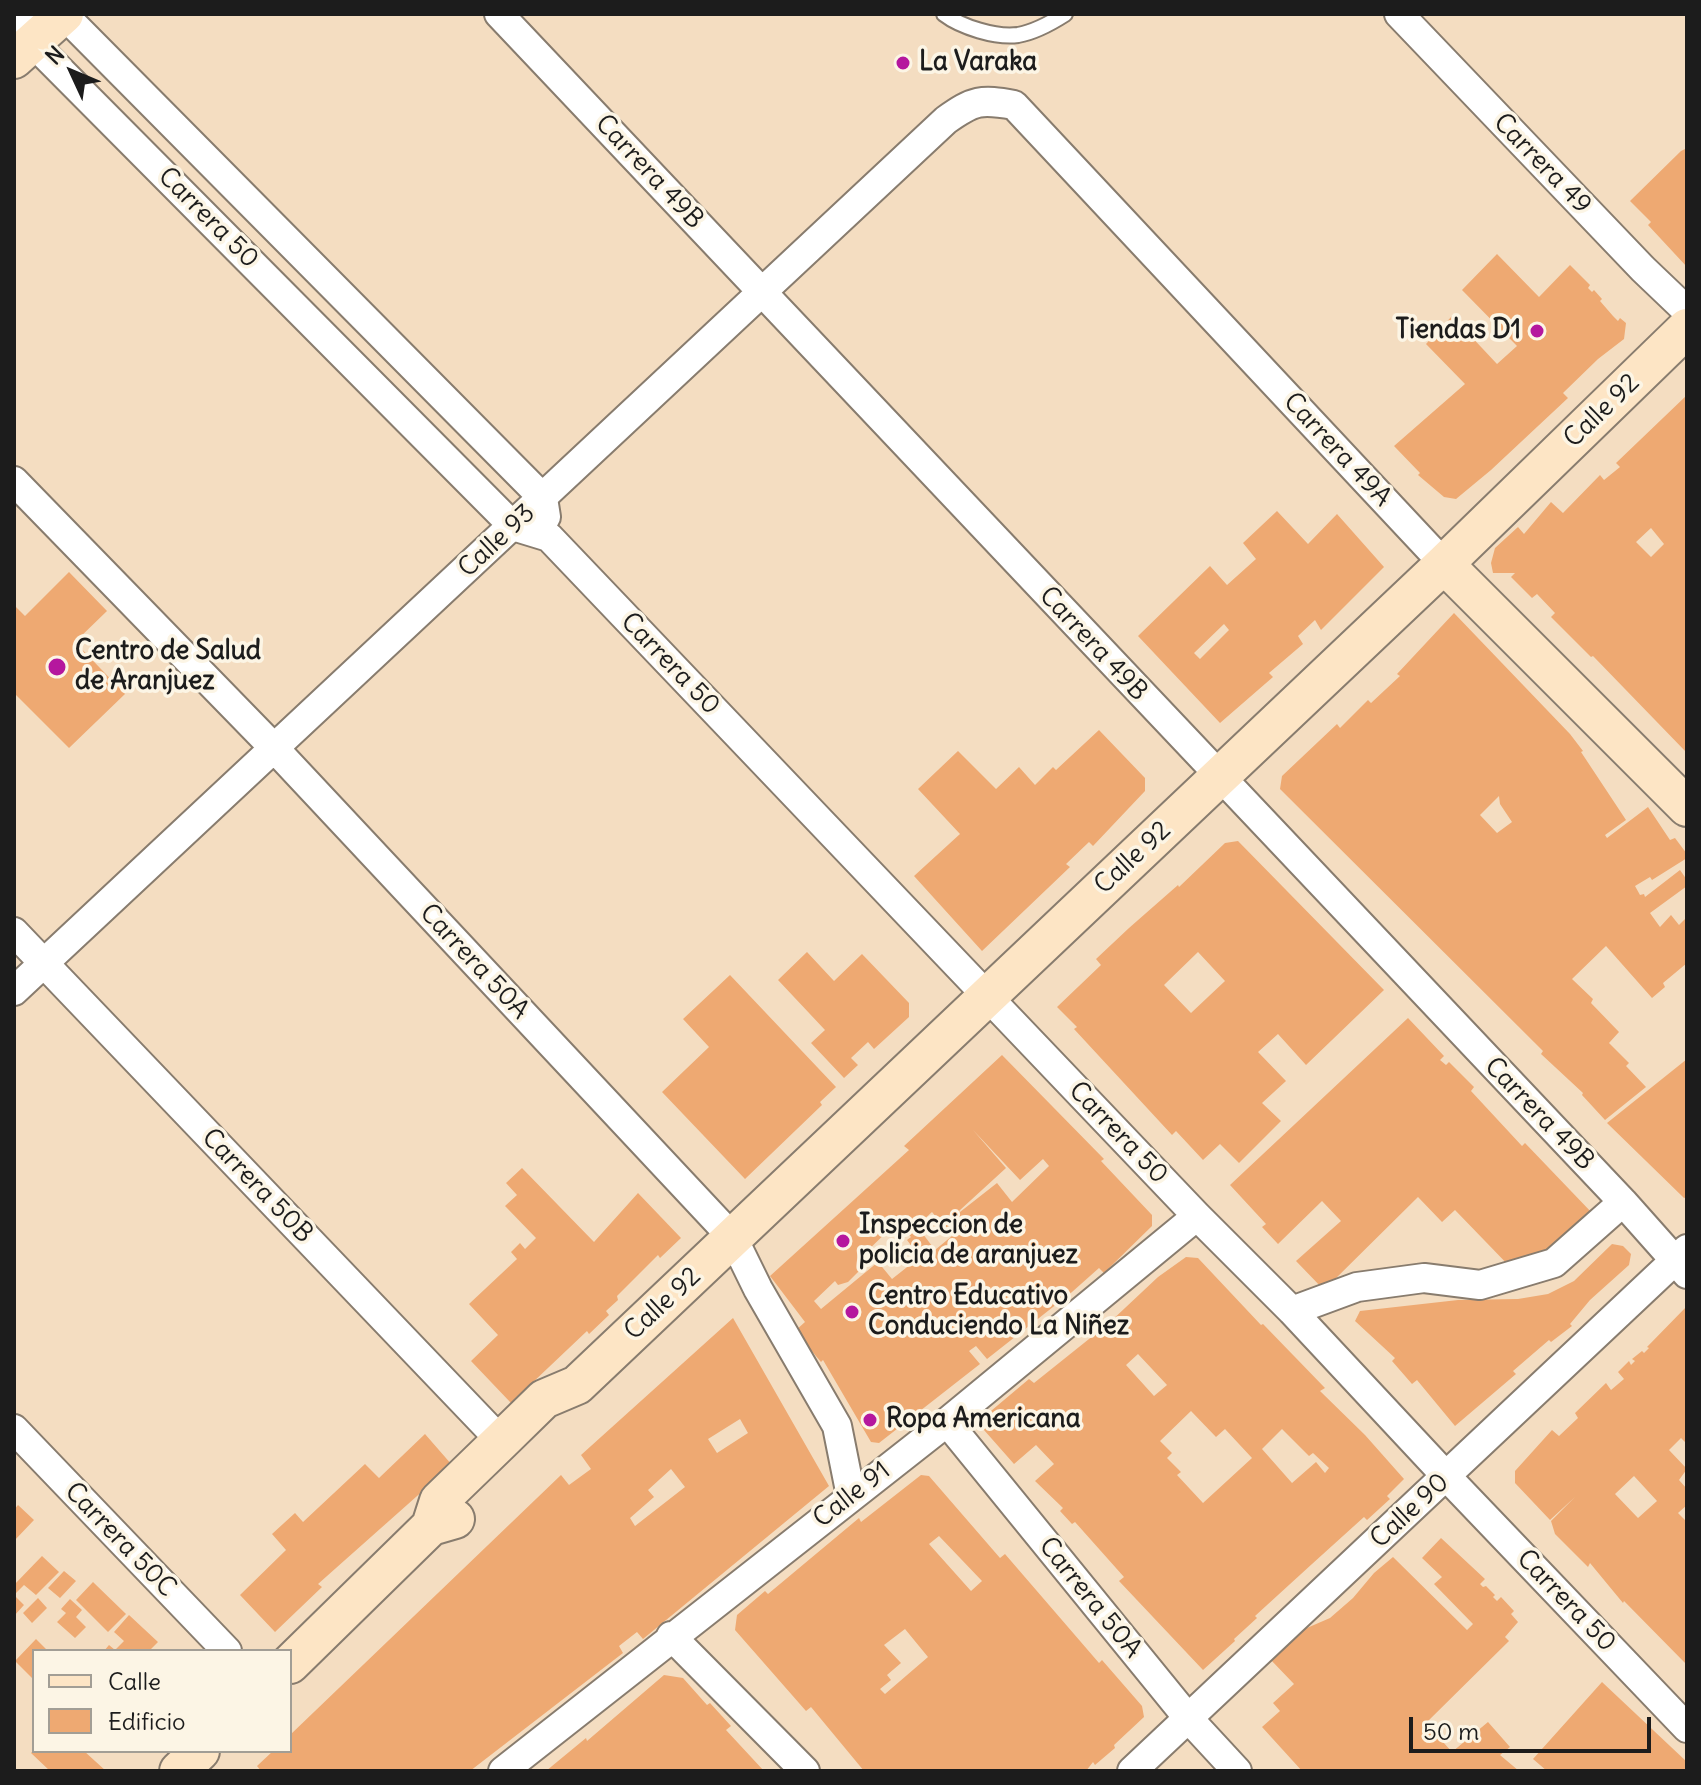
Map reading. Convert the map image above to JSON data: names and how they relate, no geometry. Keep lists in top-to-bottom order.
{
  "streets": {
    "street": [
      "Carrera 49",
      "Carrera 49B",
      "Carrera 50",
      "Calle 92",
      "Carrera 49A",
      "Calle 93",
      "Carrera 50A",
      "Carrera 50B",
      "Calle 91",
      "Calle 90",
      "Carrera 50C"
    ]
  },
  "crossings": [
    ["Carrera 49B", "Calle 92"],
    ["Carrera 49B", "Calle 93"],
    ["Carrera 49B", "Calle 90"],
    ["Carrera 50", "Calle 92"],
    ["Carrera 50", "Calle 93"],
    ["Carrera 50", "Calle 91"],
    ["Carrera 50", "Calle 90"],
    ["Calle 92", "Carrera 49A"],
    ["Calle 92", "Carrera 50A"],
    ["Calle 92", "Carrera 50B"],
    ["Carrera 49A", "Calle 93"],
    ["Calle 93", "Carrera 50A"],
    ["Calle 93", "Carrera 50B"],
    ["Carrera 50A", "Calle 91"],
    ["Carrera 50A", "Calle 90"]
  ],
  "places": [
    "La Varaka",
    "Tiendas D1",
    "Centro de Salud de Aranjuez",
    "Inspeccion de policia de aranjuez",
    "Centro Educativo Conduciendo La Niñez",
    "Ropa Americana"
  ],
  "legend": ["Calle", "Edificio"],
  "scale_bar": "50 m",
  "north": "top left"
}
